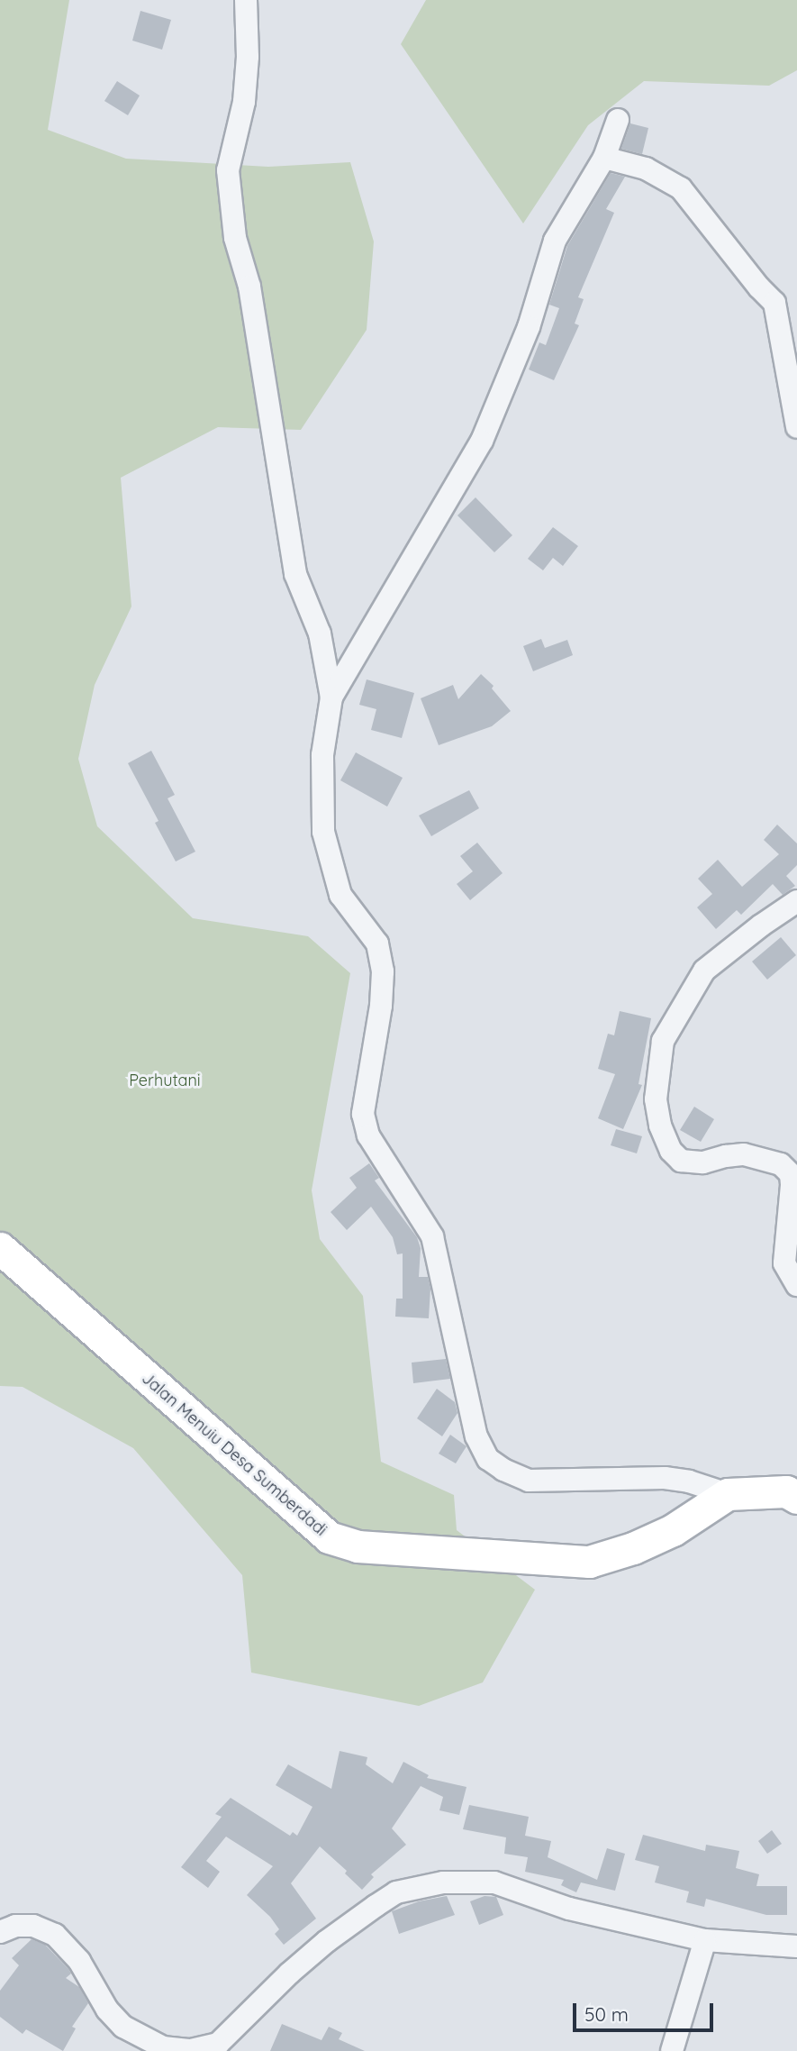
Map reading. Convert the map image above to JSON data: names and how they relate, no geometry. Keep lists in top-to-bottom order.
{
  "streets": {
    "street": ["Jalan Menuiu Desa Sumberdadi"]
  },
  "parks": ["Perhutani"],
  "scale_bar": "50 m"
}
